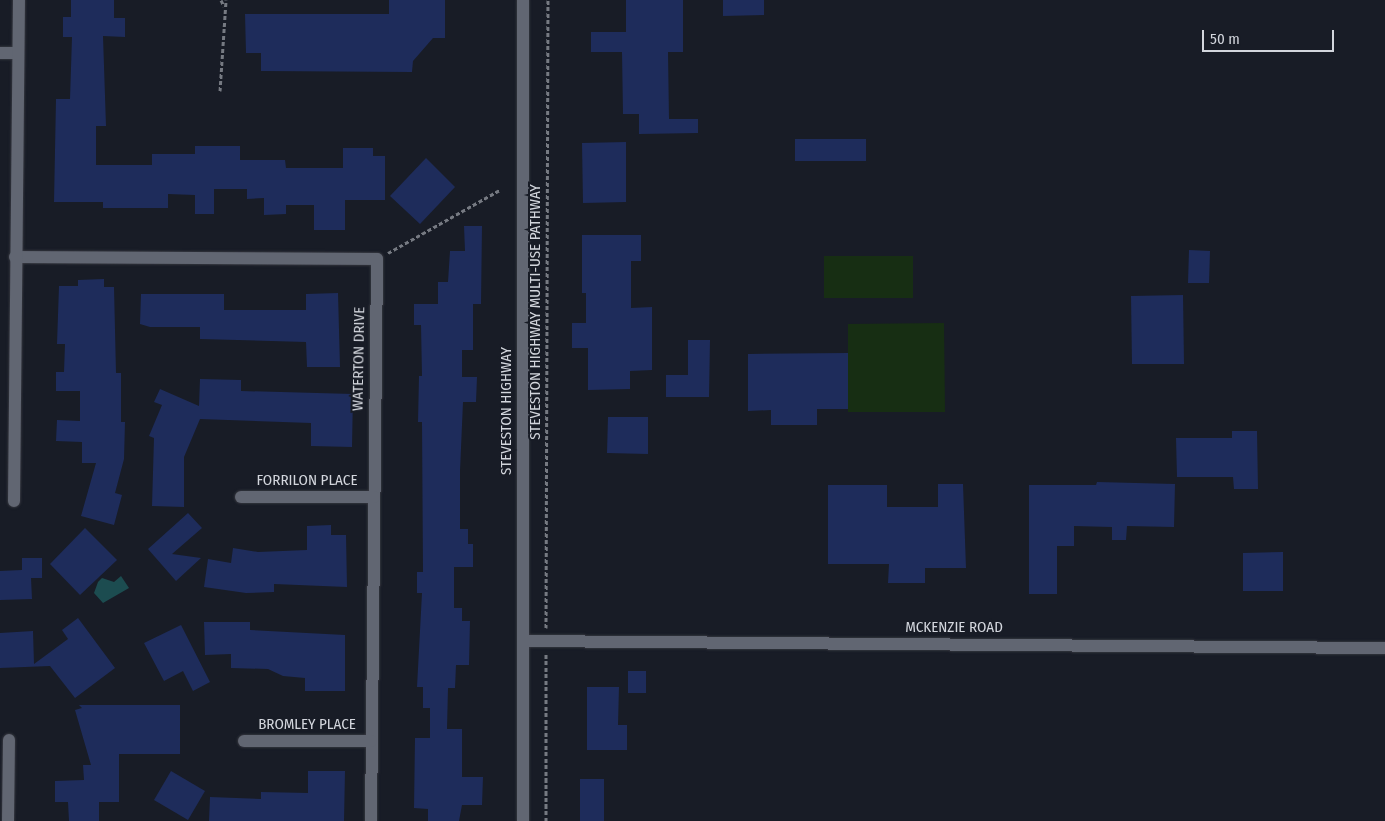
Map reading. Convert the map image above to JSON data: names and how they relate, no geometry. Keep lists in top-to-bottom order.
{
  "streets": {
    "street": [
      "WATERTON DRIVE",
      "STEVESTON HIGHWAY",
      "FORRILON PLACE",
      "MCKENZIE ROAD",
      "BROMLEY PLACE"
    ],
    "path": ["STEVESTON HIGHWAY MULTI-USE PATHWAY"]
  },
  "crossings": [
    ["WATERTON DRIVE", "FORRILON PLACE"],
    ["WATERTON DRIVE", "BROMLEY PLACE"],
    ["STEVESTON HIGHWAY", "MCKENZIE ROAD"]
  ],
  "scale_bar": "50 m"
}
